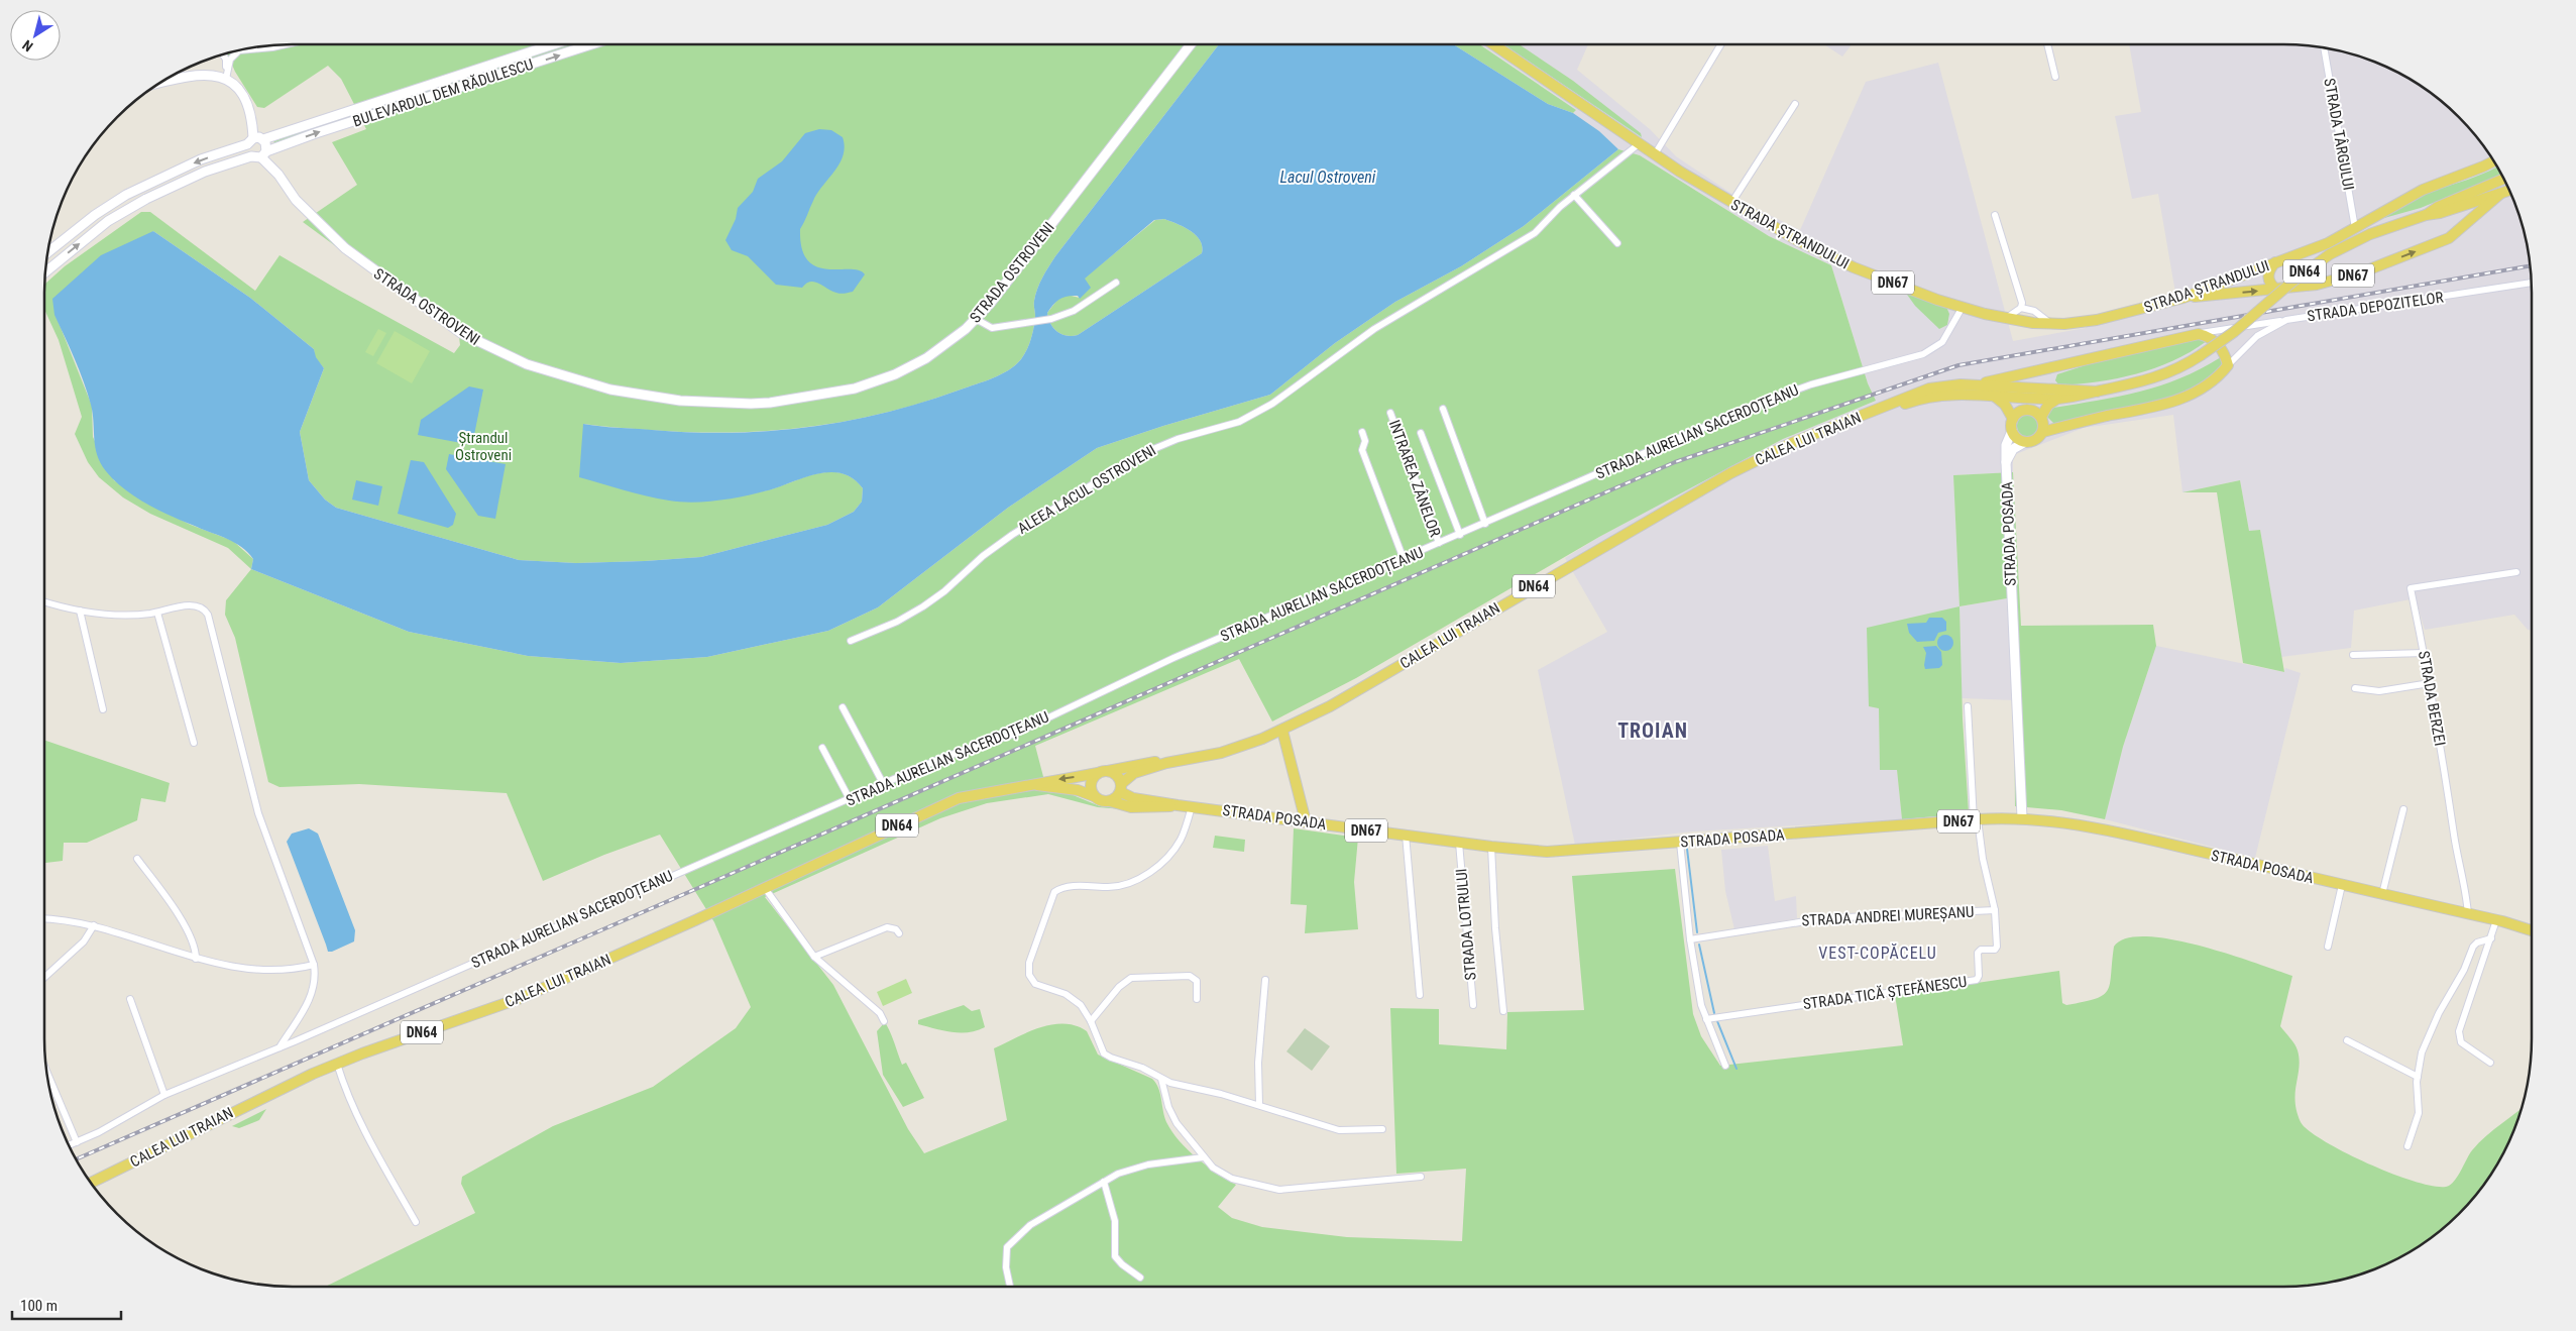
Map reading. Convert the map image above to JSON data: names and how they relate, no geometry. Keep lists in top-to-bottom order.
{
  "streets": {
    "main road": [
      "STRADA ȘTRANDULUI",
      "DN64",
      "DN67",
      "CALEA LUI TRAIAN",
      "STRADA POSADA"
    ],
    "street": [
      "BULEVARDUL DEM RĂDULESCU",
      "STRADA TÂRGULUI",
      "STRADA OSTROVENI",
      "STRADA DEPOZITELOR",
      "STRADA AURELIAN SACERDOȚEANU",
      "INTRAREA ZÂNELOR",
      "ALEEA LACUL OSTROVENI",
      "STRADA BERZEI",
      "STRADA ANDREI MUREȘANU",
      "STRADA LOTRULUI",
      "STRADA TICĂ ȘTEFĂNESCU"
    ]
  },
  "crossings": [
    ["BULEVARDUL DEM RĂDULESCU", "STRADA OSTROVENI"],
    ["STRADA TÂRGULUI", "STRADA ȘTRANDULUI"],
    ["STRADA ȘTRANDULUI", "DN67"],
    ["STRADA ȘTRANDULUI", "STRADA AURELIAN SACERDOȚEANU"],
    ["STRADA ȘTRANDULUI", "ALEEA LACUL OSTROVENI"],
    ["DN67", "CALEA LUI TRAIAN"],
    ["DN67", "STRADA POSADA"],
    ["STRADA AURELIAN SACERDOȚEANU", "INTRAREA ZÂNELOR"],
    ["CALEA LUI TRAIAN", "STRADA POSADA"],
    ["STRADA POSADA", "STRADA BERZEI"],
    ["STRADA POSADA", "STRADA ANDREI MUREȘANU"],
    ["STRADA POSADA", "STRADA LOTRULUI"],
    ["STRADA ANDREI MUREȘANU", "STRADA TICĂ ȘTEFĂNESCU"]
  ],
  "districts": ["TROIAN", "VEST-COPĂCELU"],
  "water": ["Lacul Ostroveni"],
  "parks": ["Ștrandul Ostroveni"],
  "scale_bar": "100 m",
  "north": "bottom left"
}
